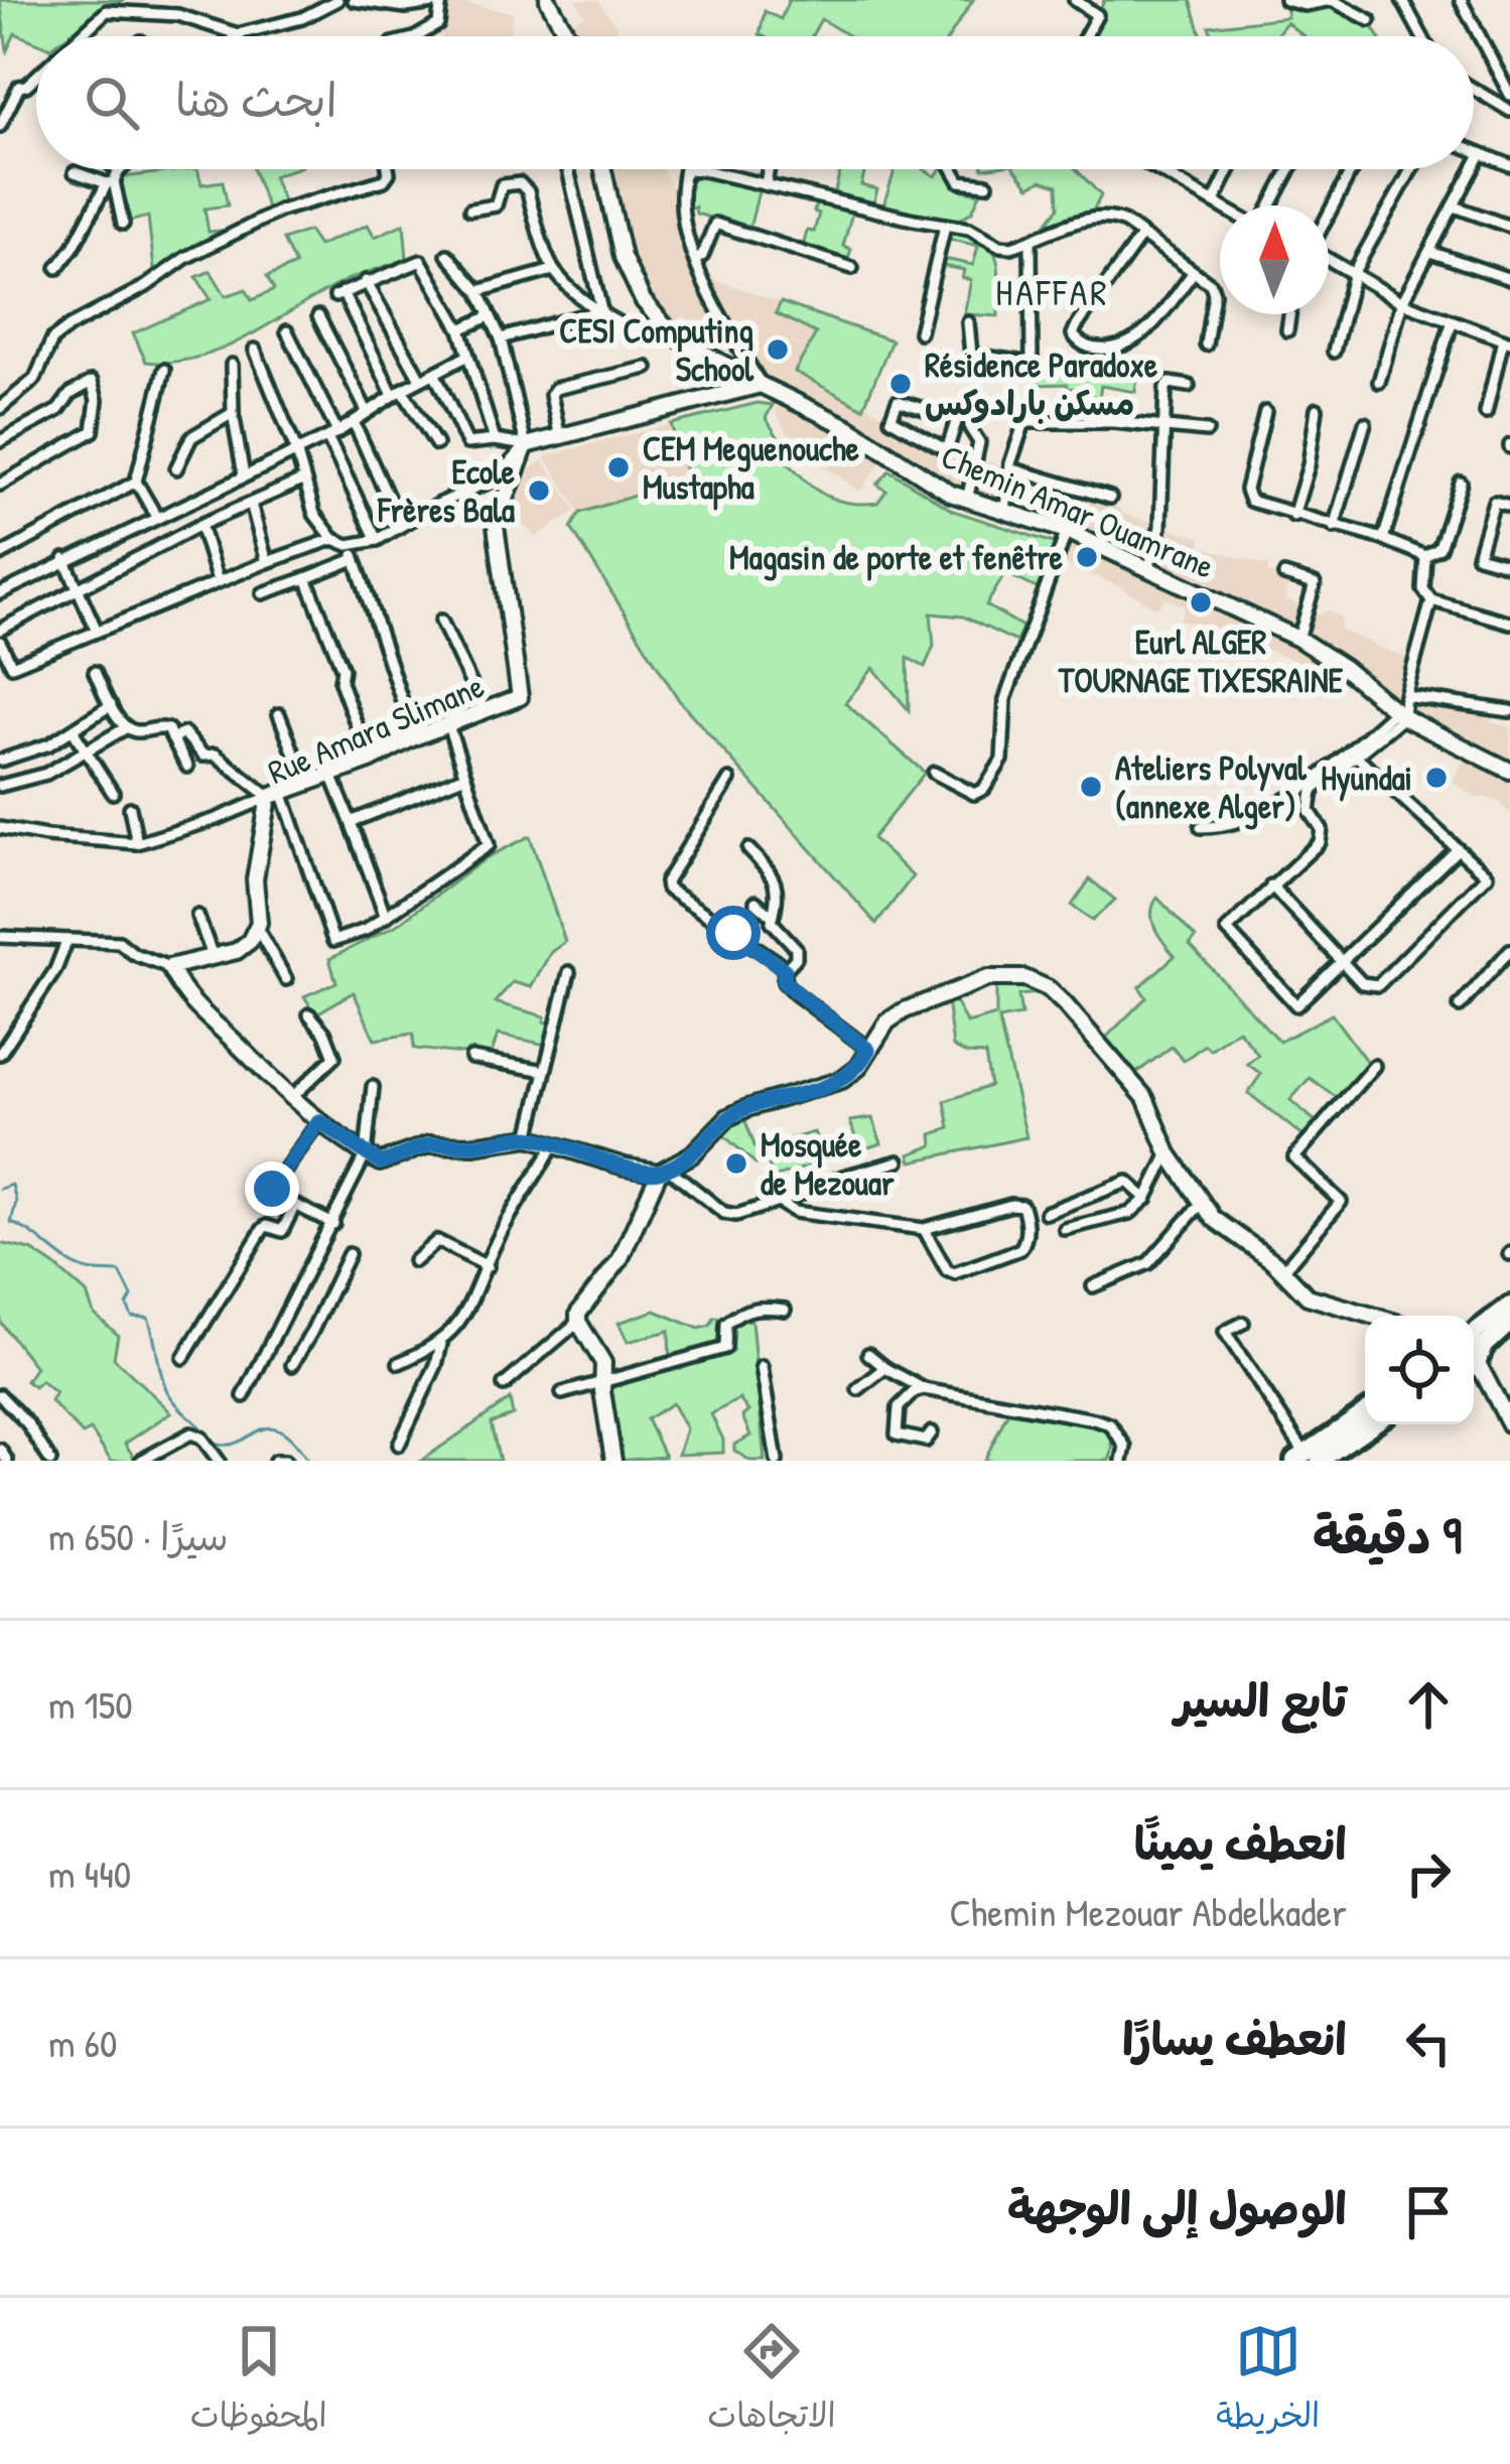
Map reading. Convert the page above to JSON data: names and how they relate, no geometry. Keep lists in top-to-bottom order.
{
  "streets": {
    "street": ["Chemin Amar Ouamrane", "Rue Amara Slimane"]
  },
  "districts": ["HAFFAR"],
  "places": [
    "CESI Computing School",
    "Résidence Paradoxe مسكن بارادوكس",
    "CEM Meguenouche Mustapha",
    "Ecole Frères Bala",
    "Magasin de porte et fenêtre",
    "Eurl ALGER TOURNAGE TIXESRAINE",
    "Hyundai",
    "Ateliers Polyval (annexe Alger)",
    "Mosquée de Mezouar"
  ],
  "north": "top",
  "page": {
    "search": "ابحث هنا",
    "heading": ["9 دقيقة", "سيرًا · 650 m"],
    "list": [
      ["تابع السير", "150 m"],
      ["انعطف يمينًا", "Chemin Mezouar Abdelkader", "440 m"],
      ["انعطف يسارًا", "60 m"],
      "الوصول إلى الوجهة"
    ],
    "nav": ["الخريطة", "الاتجاهات", "المحفوظات"]
  }
}
